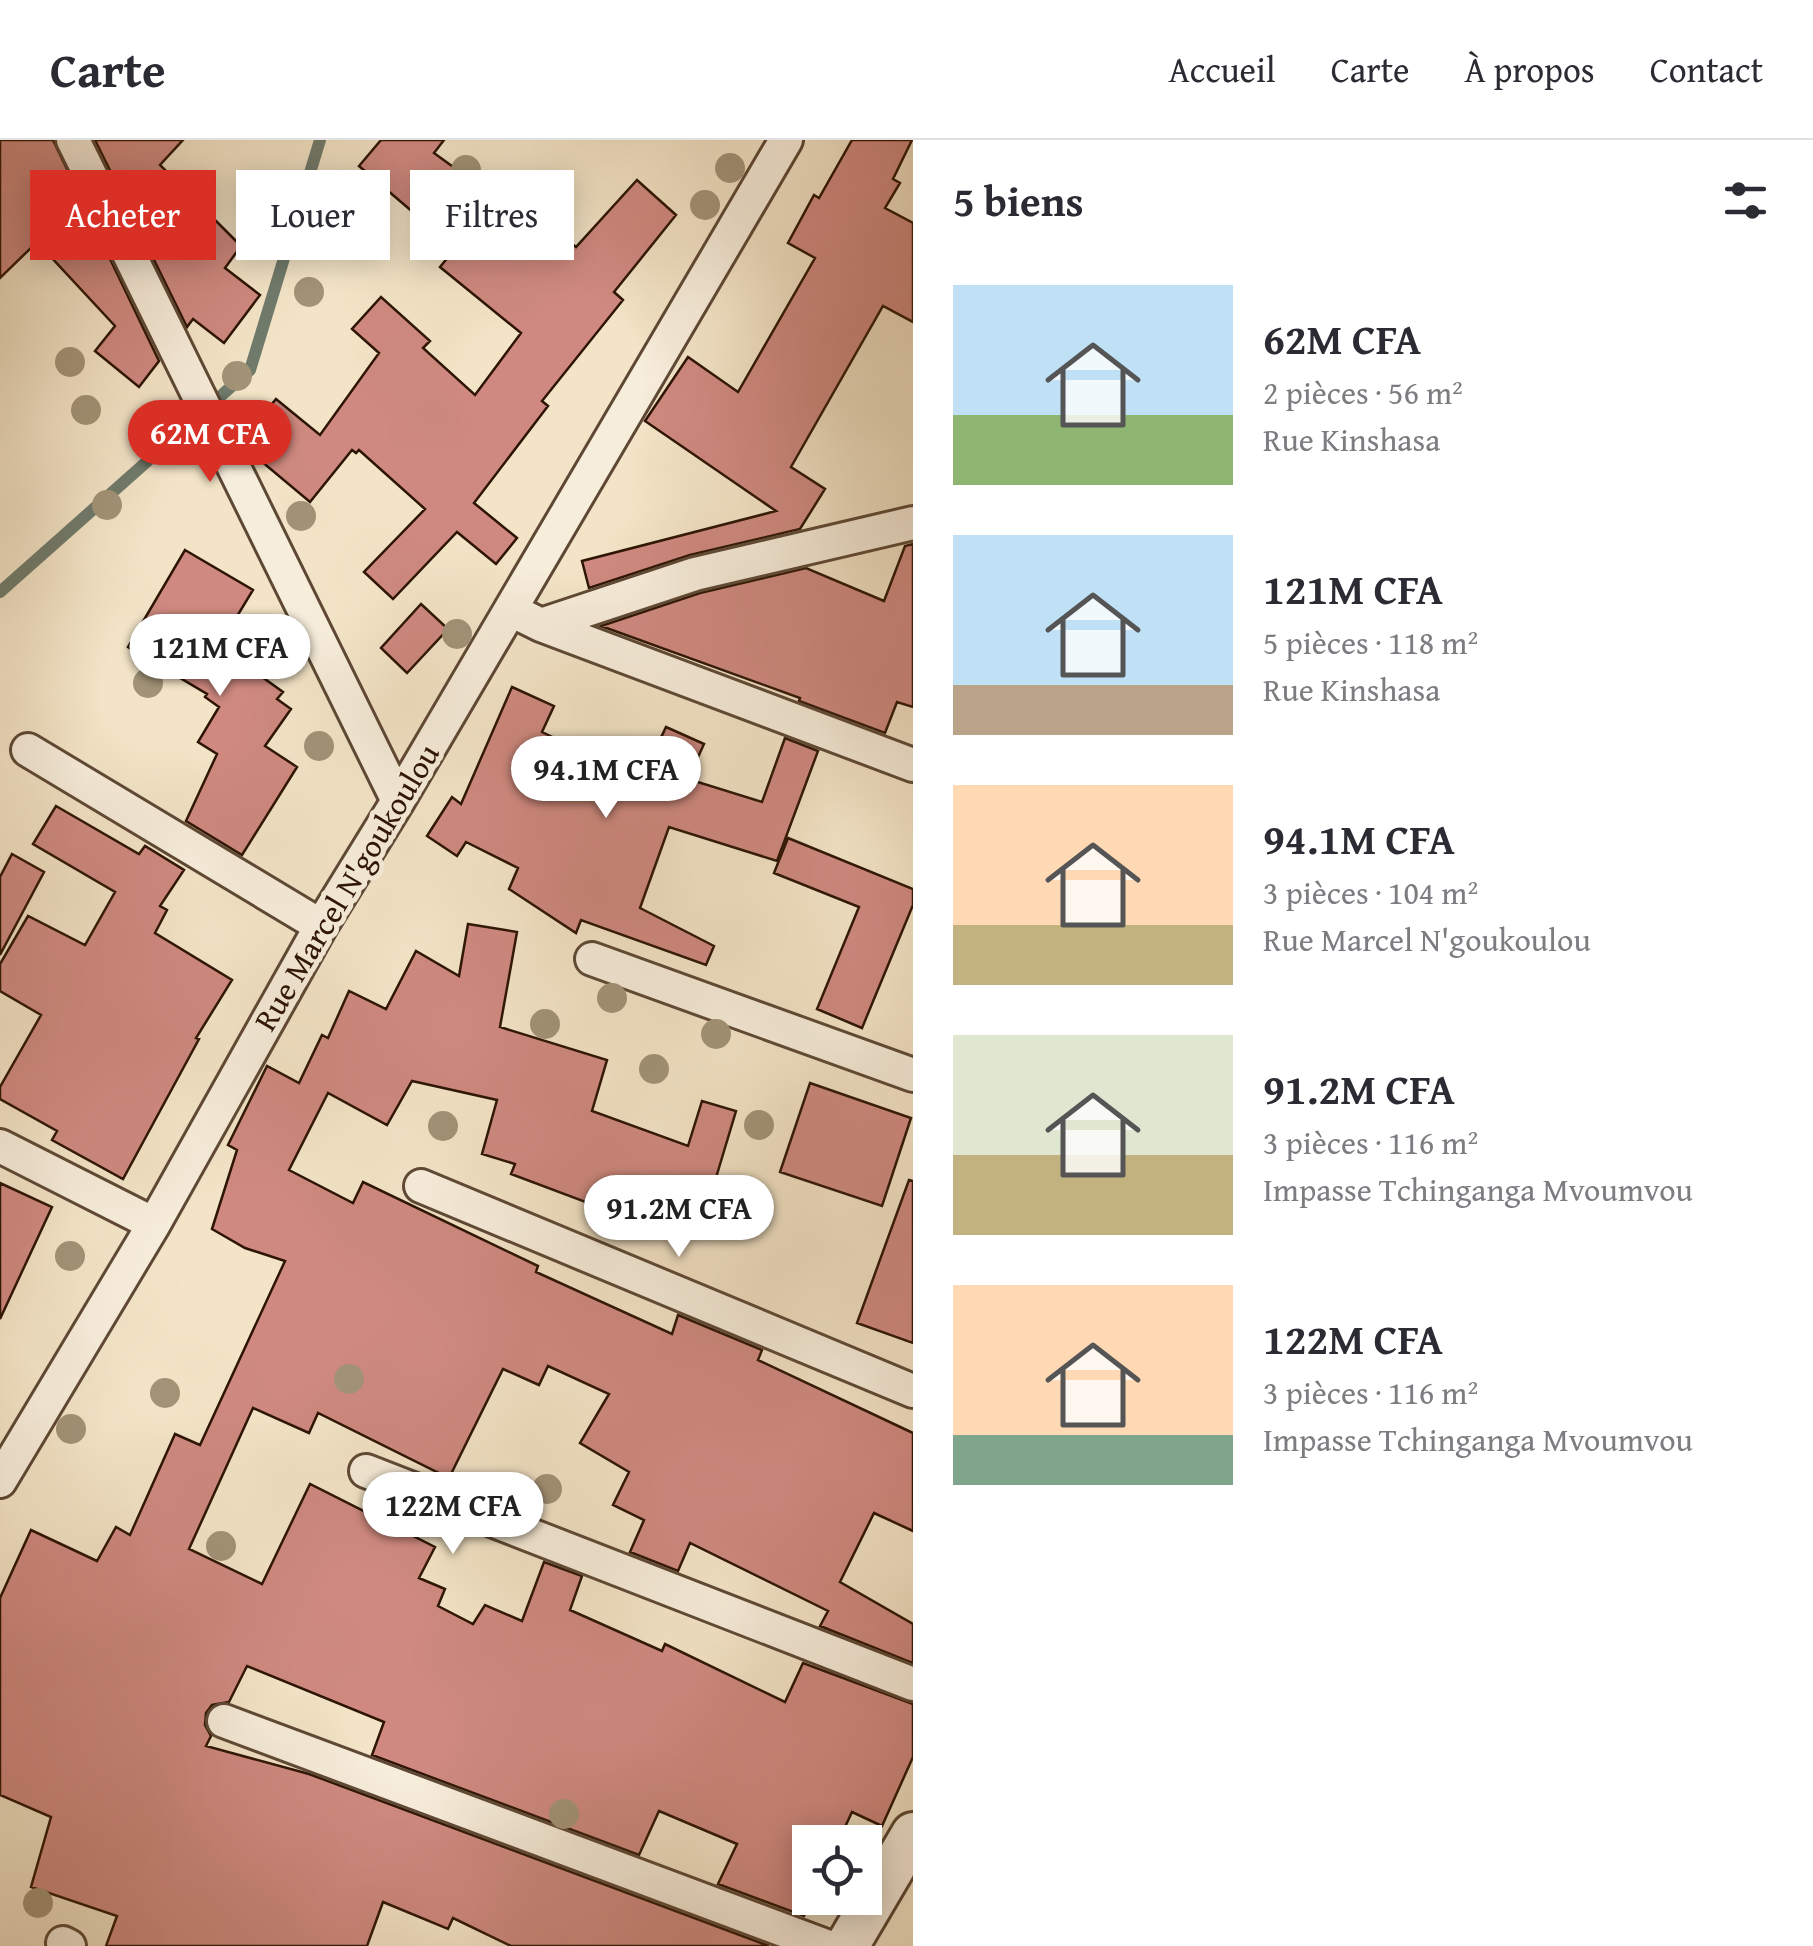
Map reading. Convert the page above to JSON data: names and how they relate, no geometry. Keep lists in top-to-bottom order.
{
  "streets": {
    "street": ["Rue Marcel N'goukoulou"]
  },
  "page": {
    "header": "Carte",
    "nav": [
      "Accueil",
      "Carte",
      "À propos",
      "Contact"
    ],
    "heading": "5 biens",
    "chip": ["Acheter", "Louer", "Filtres"],
    "list": [
      {
        "name": "62M CFA",
        "note": "2 pièces · 56 m² · Rue Kinshasa"
      },
      {
        "name": "121M CFA",
        "note": "5 pièces · 118 m² · Rue Kinshasa"
      },
      {
        "name": "94.1M CFA",
        "note": "3 pièces · 104 m² · Rue Marcel N'goukoulou"
      },
      {
        "name": "91.2M CFA",
        "note": "3 pièces · 116 m² · Impasse Tchinganga Mvoumvou"
      },
      {
        "name": "122M CFA",
        "note": "3 pièces · 116 m² · Impasse Tchinganga Mvoumvou"
      }
    ],
    "price": [
      "62M CFA",
      "121M CFA",
      "94.1M CFA",
      "91.2M CFA",
      "122M CFA"
    ]
  }
}
